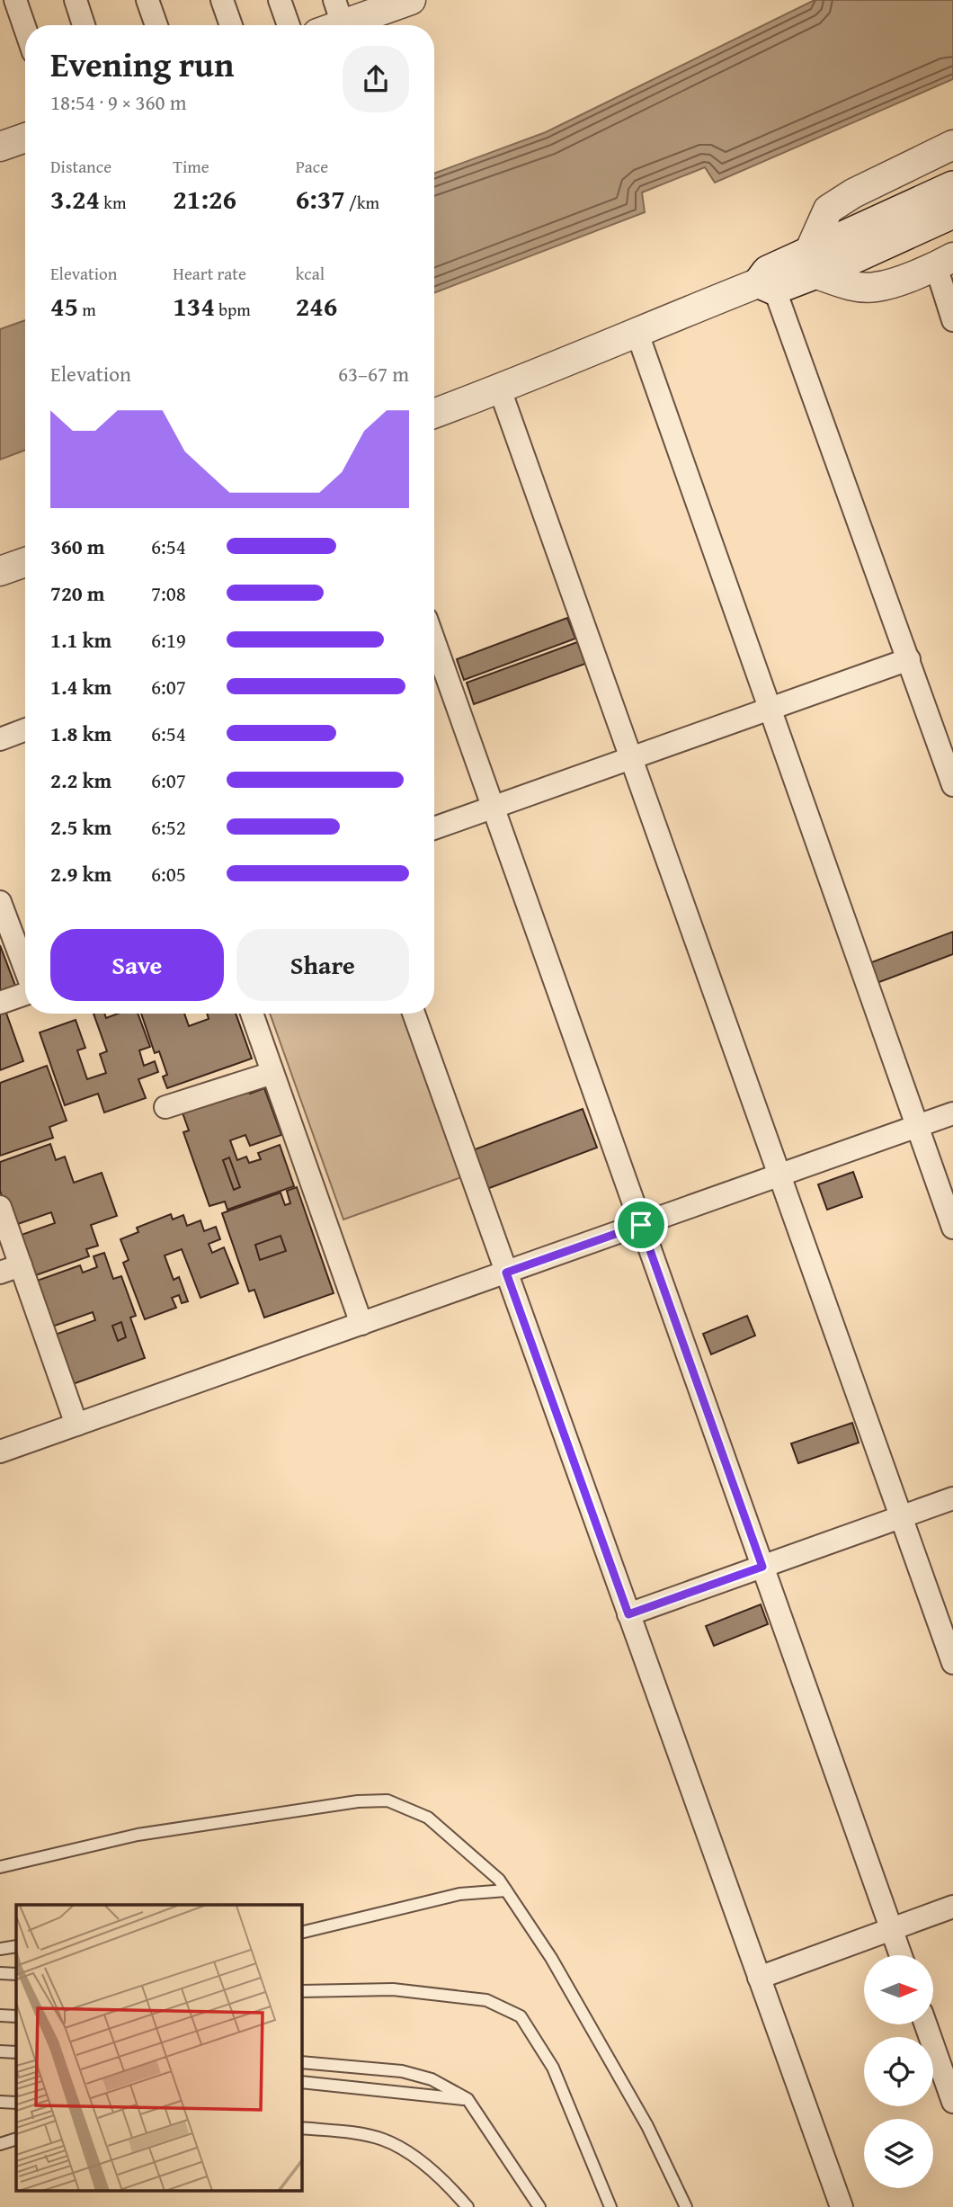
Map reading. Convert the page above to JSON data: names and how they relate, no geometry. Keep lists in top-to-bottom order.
{
  "north": "right",
  "page": {
    "heading": ["Evening run", "18:54 · 9 × 360 m"],
    "stats": [
      ["Distance", "3.24 km"],
      ["Time", "21:26"],
      ["Pace", "6:37 /km"],
      ["Elevation", "45 m"],
      ["Heart rate", "134 bpm"],
      ["kcal", "246"]
    ],
    "chart": ["Elevation", "63–67 m"],
    "list": [
      {
        "name": "360 m",
        "note": "6:54"
      },
      {
        "name": "720 m",
        "note": "7:08"
      },
      {
        "name": "1.1 km",
        "note": "6:19"
      },
      {
        "name": "1.4 km",
        "note": "6:07"
      },
      {
        "name": "1.8 km",
        "note": "6:54"
      },
      {
        "name": "2.2 km",
        "note": "6:07"
      },
      {
        "name": "2.5 km",
        "note": "6:52"
      },
      {
        "name": "2.9 km",
        "note": "6:05"
      }
    ],
    "buttons": ["Save", "Share"]
  }
}
